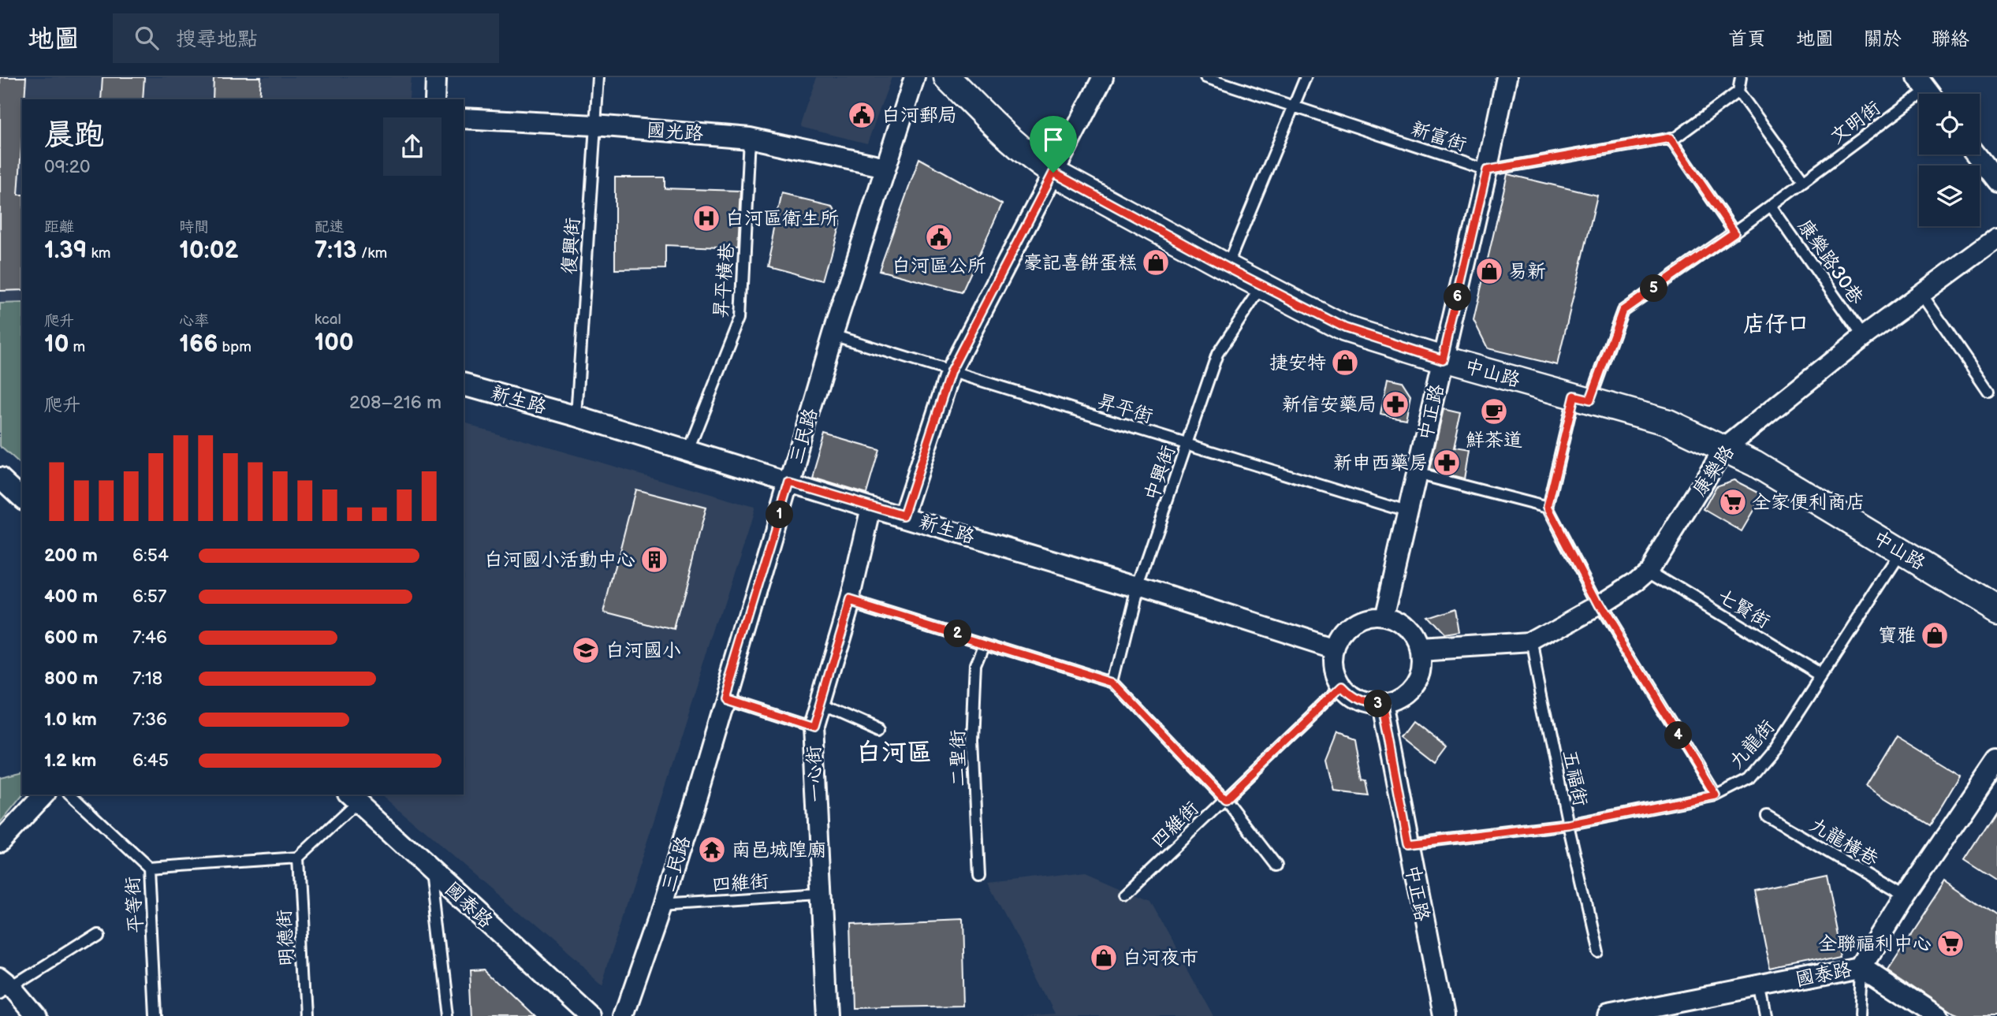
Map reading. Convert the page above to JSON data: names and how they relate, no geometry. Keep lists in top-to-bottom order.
{
  "streets": {
    "street": [
      "國光路",
      "中山路",
      "新生路",
      "中正路",
      "三民路",
      "康樂路",
      "一心街",
      "國泰路"
    ],
    "lane": [
      "文明街",
      "新富街",
      "復興街",
      "康樂路30巷",
      "昇平橫巷",
      "昇平街",
      "中興街",
      "七賢街",
      "九龍街",
      "二聖街",
      "五福街",
      "四維街",
      "九龍橫巷",
      "平等街",
      "明德街"
    ]
  },
  "crossings": [
    ["文明街", "康樂路30巷"],
    ["文明街", "中山路"],
    ["國光路", "復興街"],
    ["國光路", "昇平橫巷"],
    ["國光路", "三民路"],
    ["新富街", "中正路"],
    ["復興街", "新生路"],
    ["康樂路30巷", "康樂路"],
    ["昇平橫巷", "新生路"],
    ["中山路", "中正路"],
    ["中山路", "康樂路"],
    ["中山路", "中興街"],
    ["中山路", "九龍街"],
    ["新生路", "中正路"],
    ["新生路", "三民路"],
    ["新生路", "康樂路"],
    ["新生路", "中興街"],
    ["新生路", "一心街"],
    ["新生路", "四維街"],
    ["昇平街", "中正路"],
    ["昇平街", "三民路"],
    ["昇平街", "中興街"],
    ["中正路", "康樂路"],
    ["中正路", "九龍街"],
    ["中正路", "四維街"],
    ["三民路", "四維街"],
    ["康樂路", "七賢街"],
    ["康樂路", "五福街"],
    ["康樂路", "四維街"],
    ["七賢街", "九龍街"],
    ["九龍街", "五福街"],
    ["一心街", "四維街"],
    ["九龍橫巷", "國泰路"]
  ],
  "districts": ["店仔口", "白河區"],
  "places": {
    "public building": ["白河郵局", "白河區公所"],
    "hospital": ["白河區衛生所"],
    "shop": [
      "豪記喜餅蛋糕",
      "易新",
      "捷安特",
      "寶雅",
      "白河夜市"
    ],
    "pharmacy": ["新信安藥局", "新申西藥房"],
    "cafe": ["鮮茶道"],
    "supermarket": ["全家便利商店", "全聯福利中心"],
    "building": ["白河國小活動中心"],
    "school or university": ["白河國小"],
    "temple": ["南邑城隍廟"]
  },
  "page": {
    "header": "地圖",
    "search": "搜尋地點",
    "nav": [
      "首頁",
      "地圖",
      "關於",
      "聯絡"
    ],
    "heading": ["晨跑", "09:20"],
    "stats": [
      ["距離", "1.39 km"],
      ["時間", "10:02"],
      ["配速", "7:13 /km"],
      ["爬升", "10 m"],
      ["心率", "166 bpm"],
      ["kcal", "100"]
    ],
    "pins": [
      "5",
      "6",
      "1",
      "2",
      "3",
      "4"
    ],
    "chart": ["爬升", "208–216 m"],
    "list": [
      {
        "name": "200 m",
        "note": "6:54"
      },
      {
        "name": "400 m",
        "note": "6:57"
      },
      {
        "name": "600 m",
        "note": "7:46"
      },
      {
        "name": "800 m",
        "note": "7:18"
      },
      {
        "name": "1.0 km",
        "note": "7:36"
      },
      {
        "name": "1.2 km",
        "note": "6:45"
      }
    ]
  }
}
